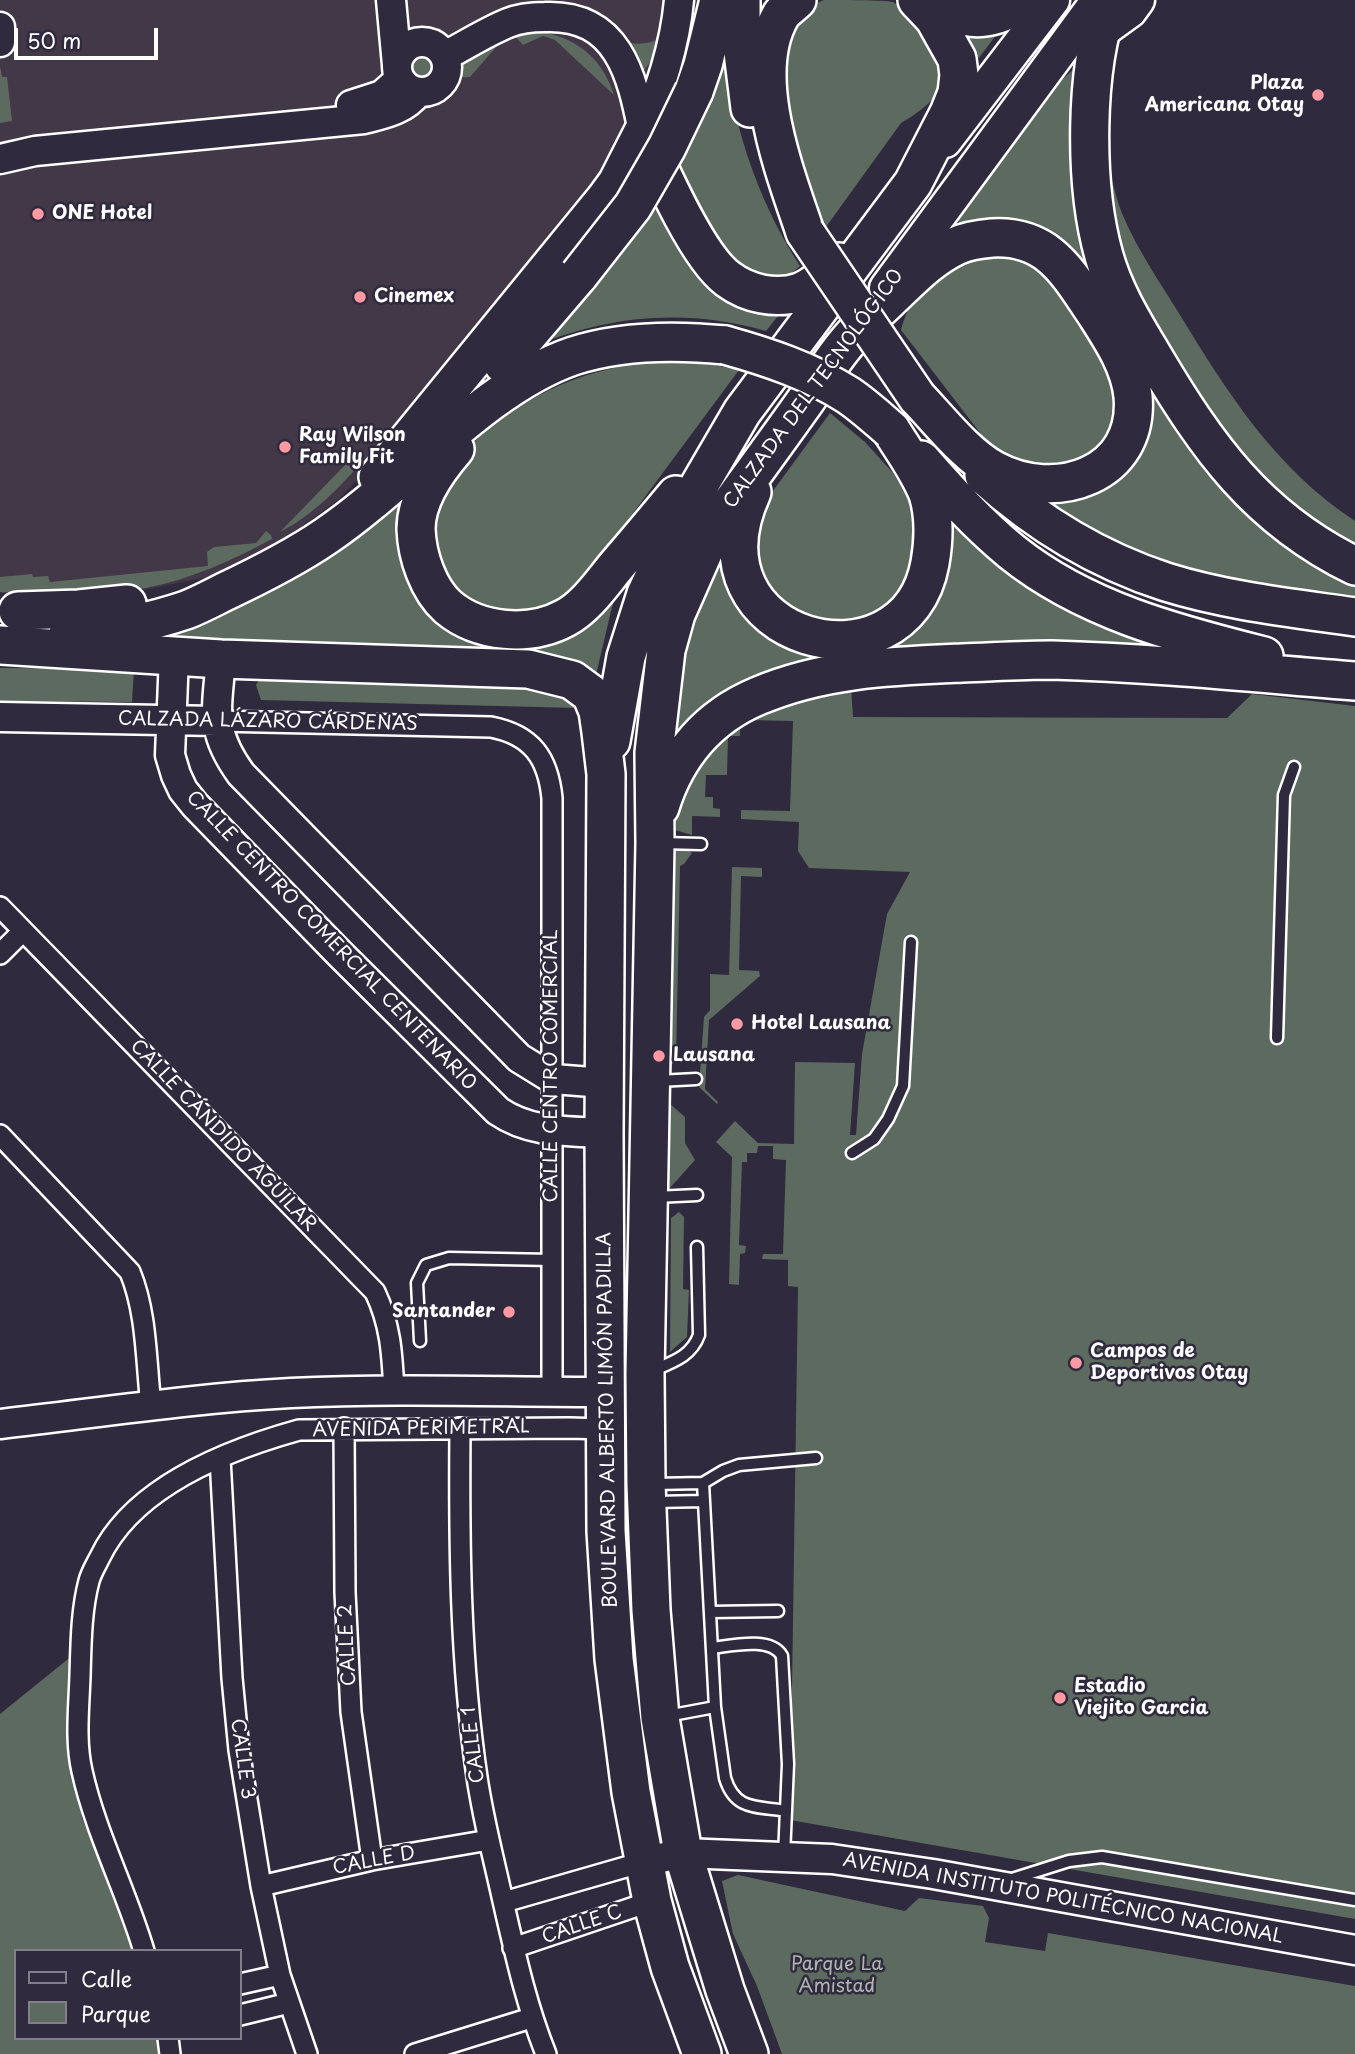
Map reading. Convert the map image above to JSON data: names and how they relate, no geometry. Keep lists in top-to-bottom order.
{
  "streets": {
    "highway": ["CALZADA DEL TECNOLÓGICO", "BOULEVARD ALBERTO LIMÓN PADILLA"],
    "street": [
      "CALZADA LÁZARO CÁRDENAS",
      "CALLE CENTRO COMERCIAL CENTENARIO",
      "CALLE CENTRO COMERCIAL",
      "CALLE CÁNDIDO AGUILAR",
      "AVENIDA PERIMETRAL",
      "CALLE 2",
      "CALLE 1",
      "CALLE 3",
      "CALLE D",
      "AVENIDA INSTITUTO POLITÉCNICO NACIONAL",
      "CALLE C"
    ]
  },
  "crossings": [
    ["CALZADA DEL TECNOLÓGICO", "BOULEVARD ALBERTO LIMÓN PADILLA"],
    ["CALZADA LÁZARO CÁRDENAS", "CALLE CENTRO COMERCIAL CENTENARIO"],
    ["CALZADA LÁZARO CÁRDENAS", "CALLE CENTRO COMERCIAL"],
    ["CALLE CENTRO COMERCIAL CENTENARIO", "CALLE CENTRO COMERCIAL"],
    ["CALLE CENTRO COMERCIAL CENTENARIO", "BOULEVARD ALBERTO LIMÓN PADILLA"],
    ["BOULEVARD ALBERTO LIMÓN PADILLA", "AVENIDA PERIMETRAL"],
    ["BOULEVARD ALBERTO LIMÓN PADILLA", "AVENIDA INSTITUTO POLITÉCNICO NACIONAL"],
    ["BOULEVARD ALBERTO LIMÓN PADILLA", "CALLE C"],
    ["AVENIDA PERIMETRAL", "CALLE 2"],
    ["AVENIDA PERIMETRAL", "CALLE 1"],
    ["AVENIDA PERIMETRAL", "CALLE 3"],
    ["CALLE 2", "CALLE D"],
    ["CALLE 1", "CALLE D"],
    ["CALLE 1", "CALLE C"],
    ["CALLE 3", "CALLE D"]
  ],
  "parks": ["Parque La Amistad"],
  "places": [
    "Plaza Americana Otay",
    "ONE Hotel",
    "Cinemex",
    "Ray Wilson Family Fit",
    "Hotel Lausana",
    "Lausana",
    "Santander",
    "Campos de Deportivos Otay",
    "Estadio Viejito Garcia"
  ],
  "legend": ["Calle", "Parque"],
  "scale_bar": "50 m"
}
